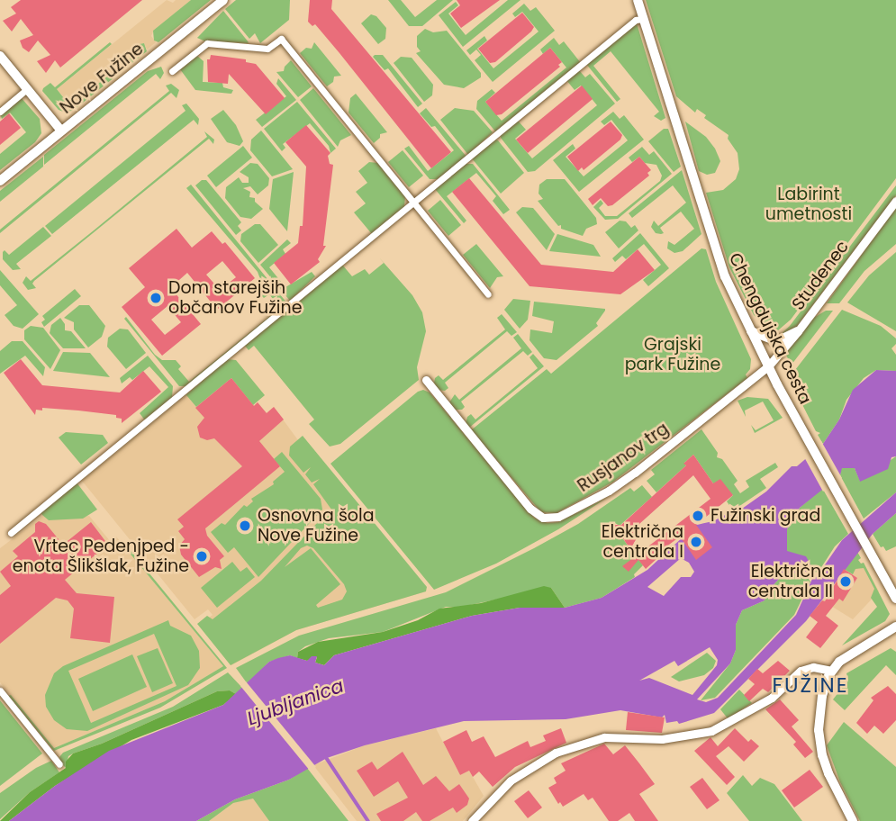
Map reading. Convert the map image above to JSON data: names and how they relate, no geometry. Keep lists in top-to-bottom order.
{
  "streets": {
    "street": [
      "Nove Fužine",
      "Studenec",
      "Chengdujska cesta",
      "Rusjanov trg"
    ]
  },
  "crossings": [
    ["Studenec", "Chengdujska cesta"],
    ["Studenec", "Rusjanov trg"],
    ["Chengdujska cesta", "Rusjanov trg"]
  ],
  "districts": ["FUŽINE"],
  "water": ["Ljubljanica"],
  "parks": ["Labirint umetnosti", "Grajski park Fužine"],
  "places": [
    "Dom starejših občanov Fužine",
    "Fužinski grad",
    "Osnovna šola Nove Fužine",
    "Električna centrala I",
    "Vrtec Pedenjped - enota Šlikšlak, Fužine",
    "Električna centrala II"
  ]
}
